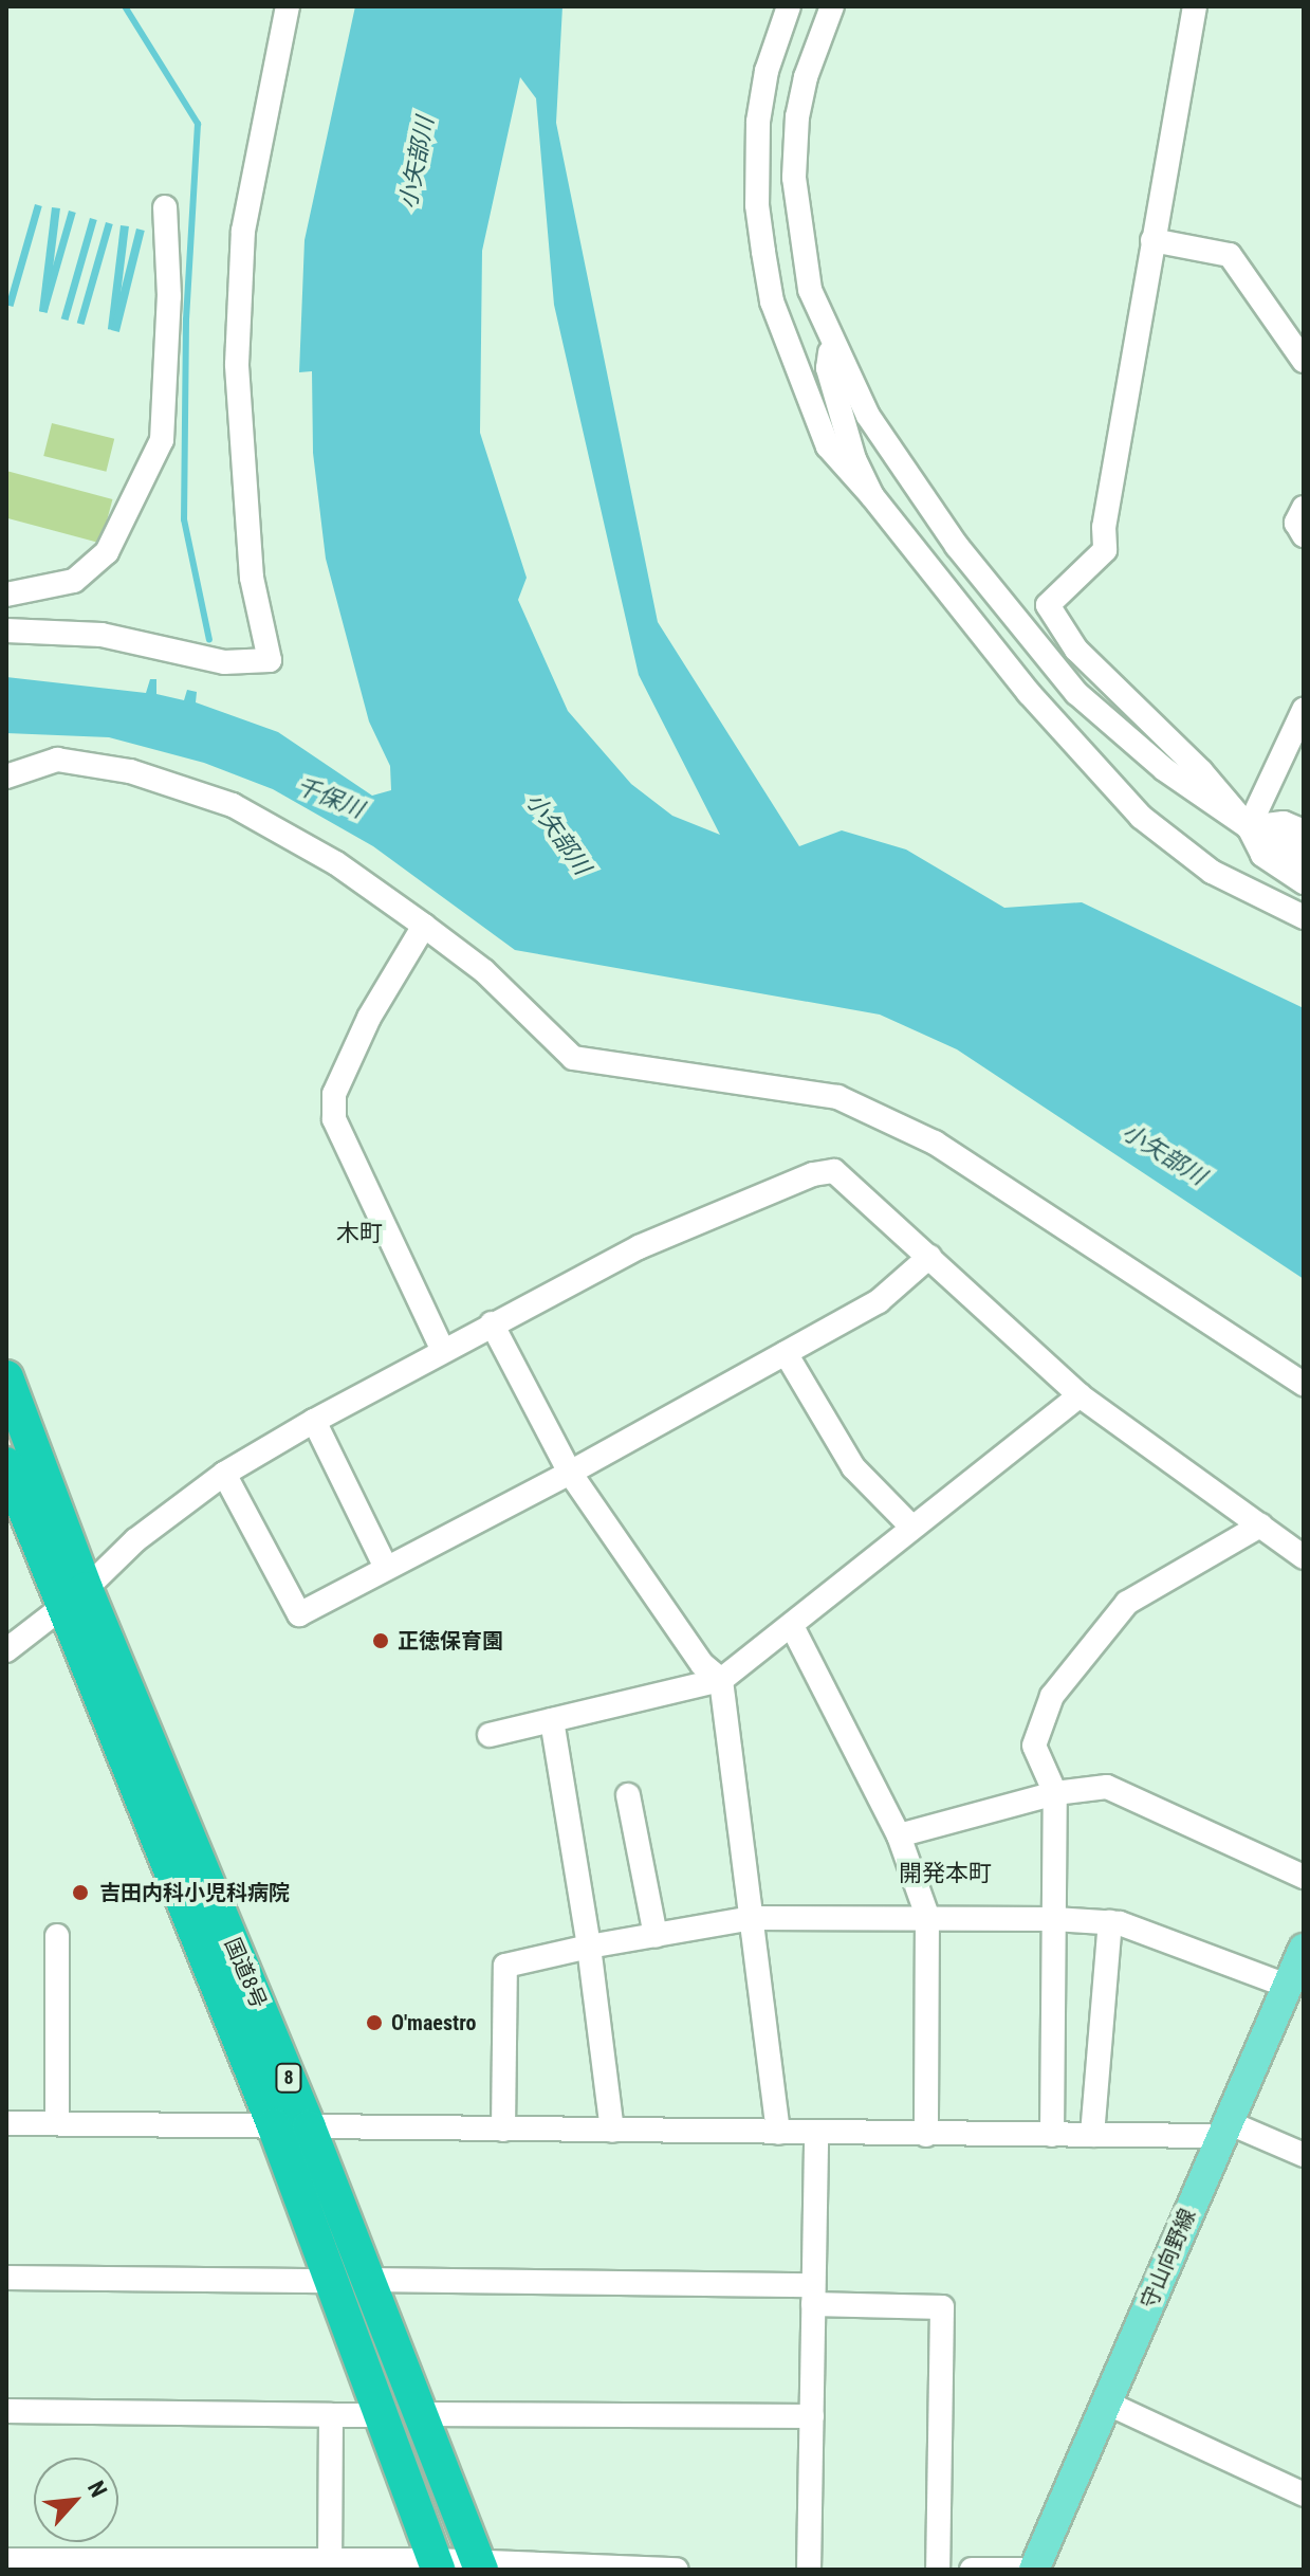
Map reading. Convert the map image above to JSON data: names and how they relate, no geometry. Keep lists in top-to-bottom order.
{
  "streets": {
    "highway": ["国道8号", "8"],
    "main road": ["守山向野線"]
  },
  "districts": ["木町", "開発本町"],
  "water": ["小矢部川", "千保川"],
  "places": ["正徳保育園", "吉田内科小児科病院", "O'maestro"],
  "north": "top right"
}
